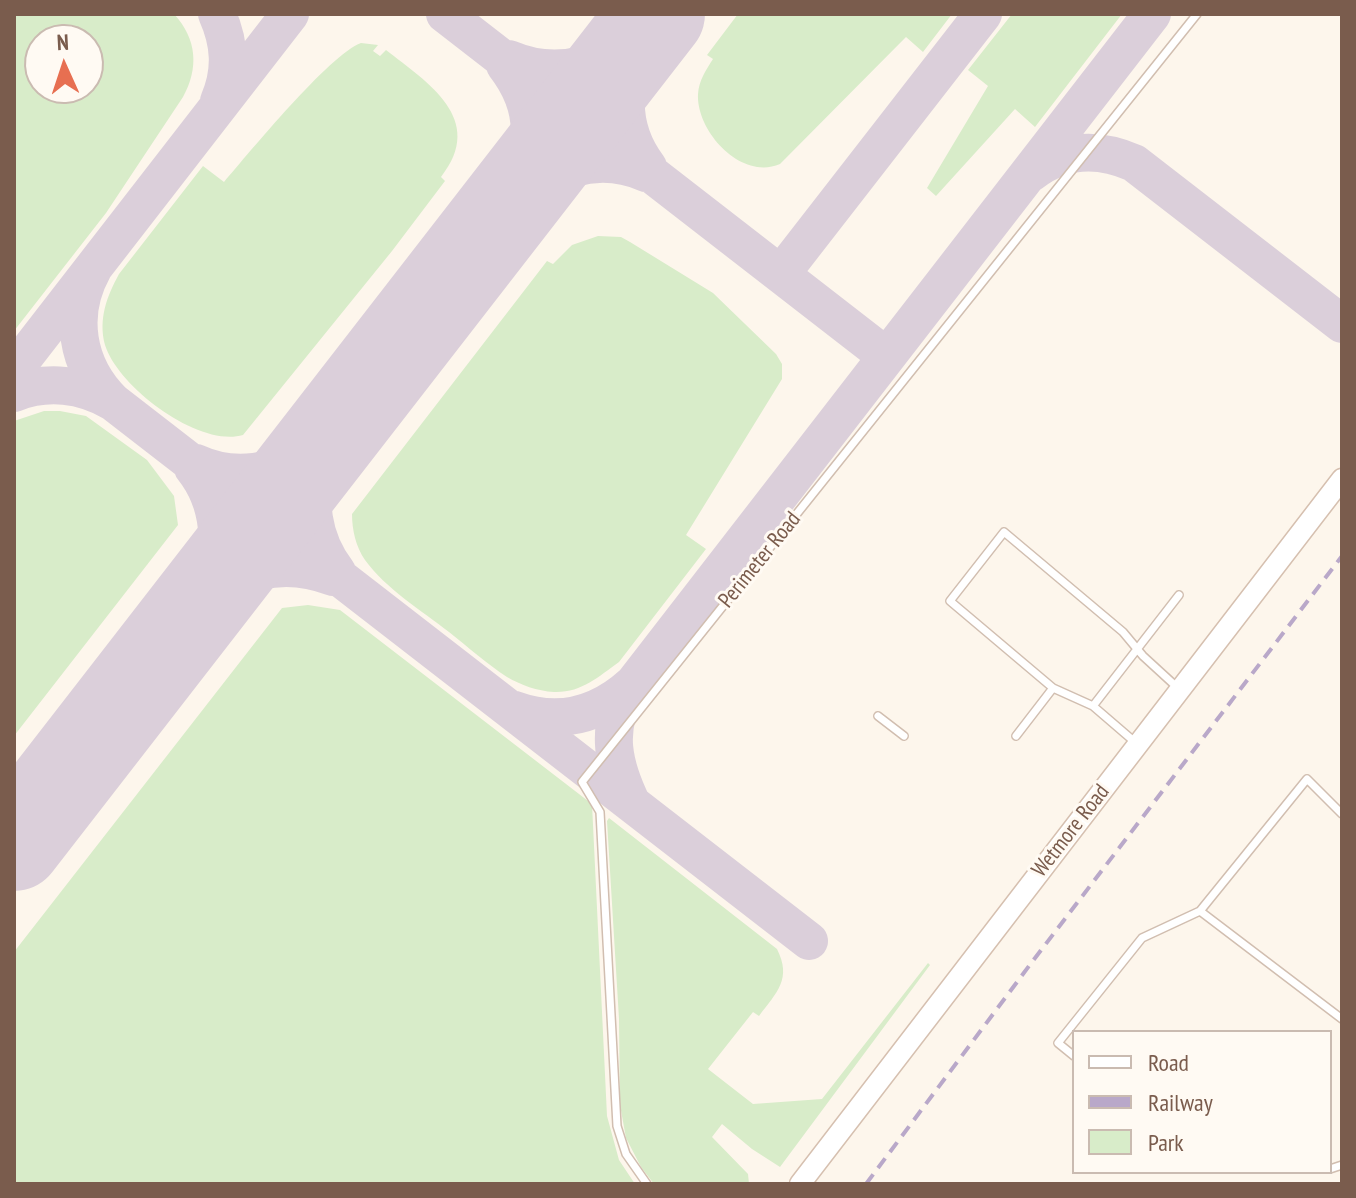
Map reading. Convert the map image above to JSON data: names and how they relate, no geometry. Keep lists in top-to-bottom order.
{
  "streets": {
    "main road": ["Wetmore Road"],
    "lane": ["Perimeter Road"]
  },
  "legend": ["Road", "Railway", "Park"],
  "north": "top"
}
